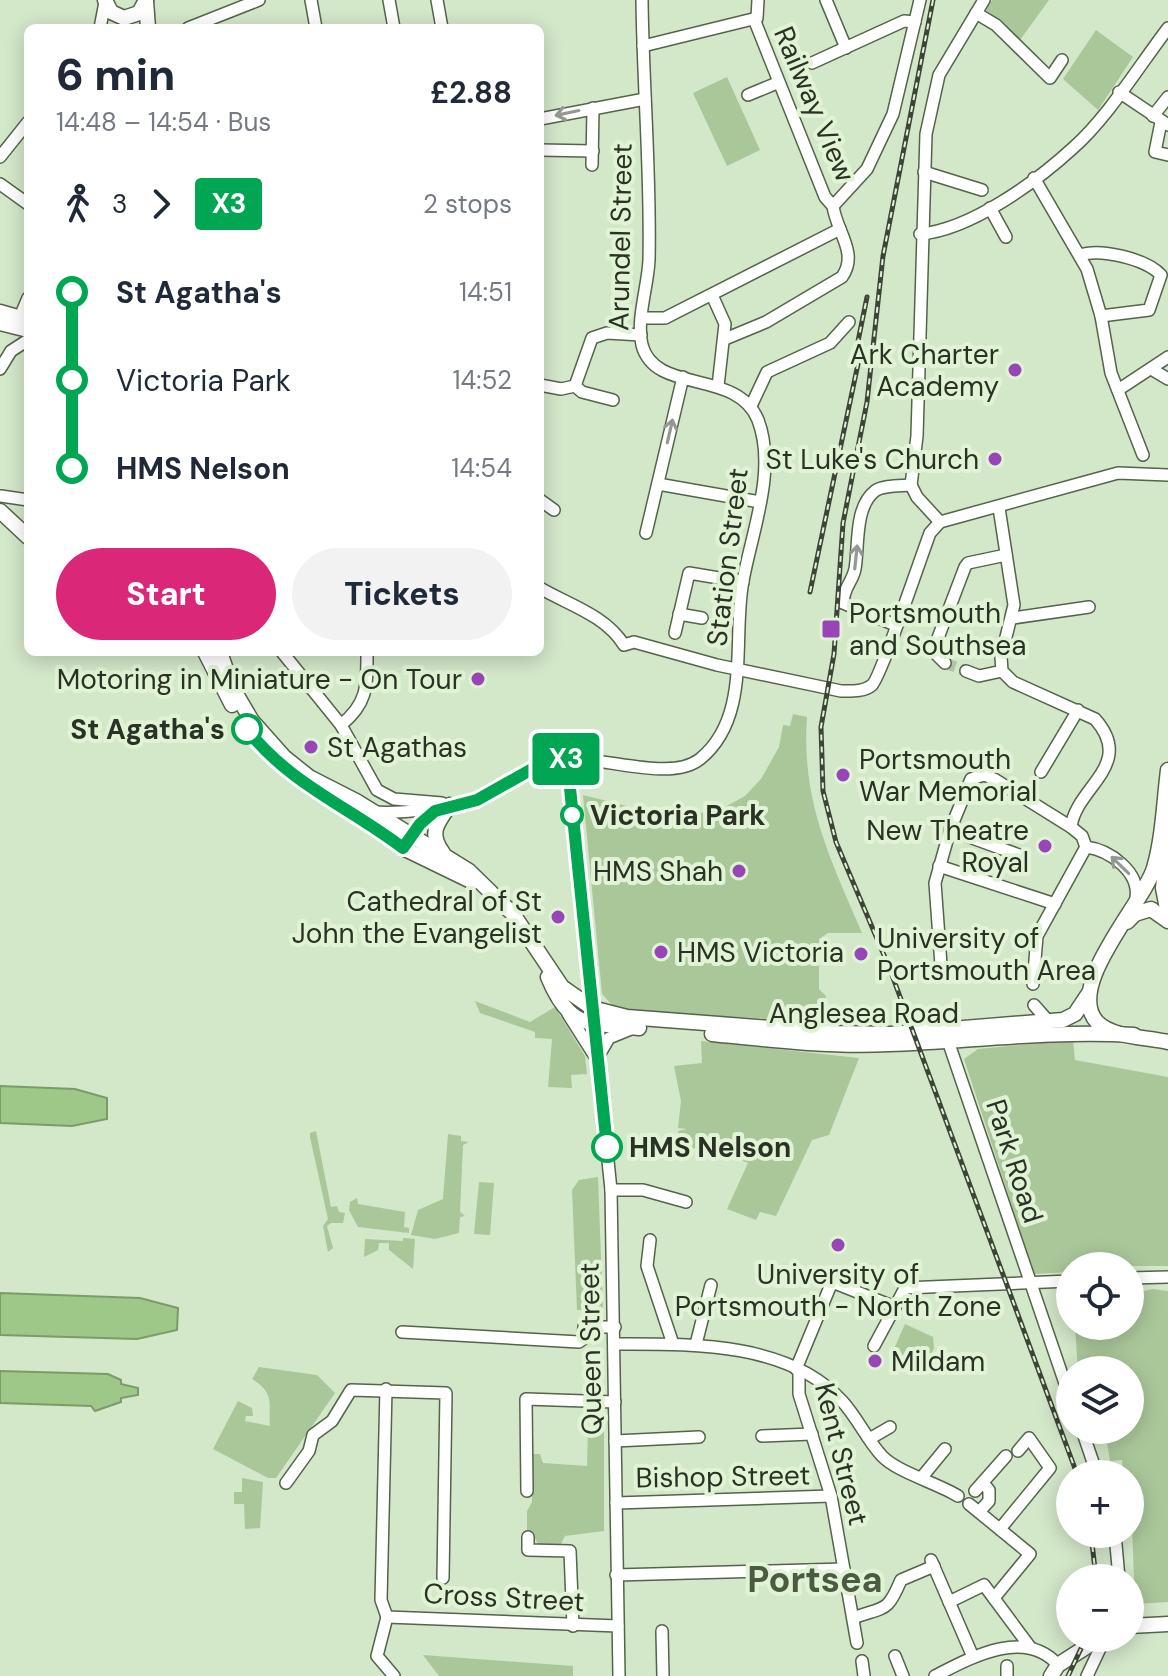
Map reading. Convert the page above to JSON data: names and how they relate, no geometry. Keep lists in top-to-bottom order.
{
  "streets": {
    "main road": ["Anglesea Road"],
    "street": [
      "Railway View",
      "Arundel Street",
      "Station Street",
      "Park Road",
      "Queen Street",
      "Kent Street",
      "Bishop Street",
      "Cross Street"
    ]
  },
  "crossings": [
    ["Arundel Street", "Station Street"],
    ["Station Street", "Queen Street"],
    ["Anglesea Road", "Park Road"],
    ["Anglesea Road", "Queen Street"],
    ["Queen Street", "Bishop Street"],
    ["Queen Street", "Cross Street"],
    ["Kent Street", "Bishop Street"]
  ],
  "districts": ["Portsea"],
  "places": {
    "other": [
      "Ark Charter Academy",
      "St Luke's Church",
      "Motoring in Miniature - On Tour",
      "St Agatha's",
      "St Agathas",
      "Portsmouth War Memorial",
      "Victoria Park",
      "New Theatre Royal",
      "HMS Shah",
      "Cathedral of St John the Evangelist",
      "HMS Victoria",
      "University of Portsmouth Area",
      "HMS Nelson",
      "University of Portsmouth - North Zone",
      "Mildam"
    ],
    "transit": ["Portsmouth and Southsea"]
  },
  "lines": ["bus line X3"],
  "page": {
    "on_map": "X3",
    "heading": ["6 min", "14:48 – 14:54 · Bus", "£2.88"],
    "legs": ["3", "X3", "2 stops"],
    "list": [
      {
        "name": "St Agatha's",
        "value": "14:51"
      },
      {
        "name": "Victoria Park",
        "value": "14:52"
      },
      {
        "name": "HMS Nelson",
        "value": "14:54"
      }
    ],
    "buttons": ["Start", "Tickets"],
    "map_buttons": ["+", "−"]
  }
}
